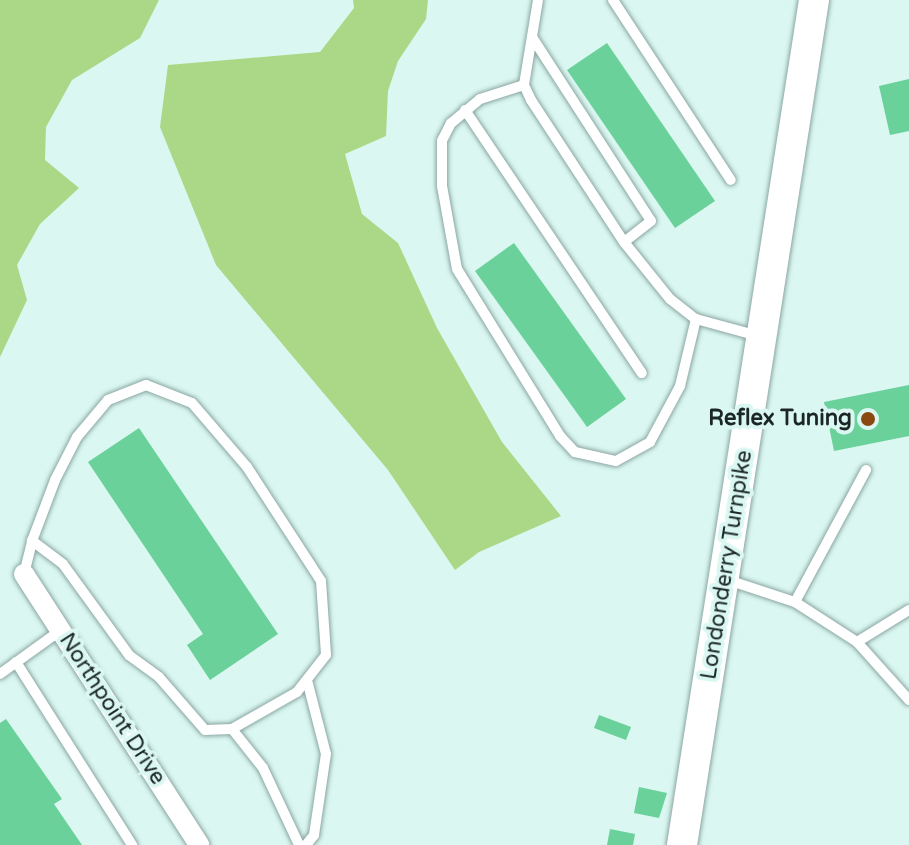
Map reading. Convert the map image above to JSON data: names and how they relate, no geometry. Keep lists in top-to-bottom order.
{
  "streets": {
    "main road": ["Londonderry Turnpike"],
    "street": ["Northpoint Drive"]
  },
  "places": ["Reflex Tuning"]
}
